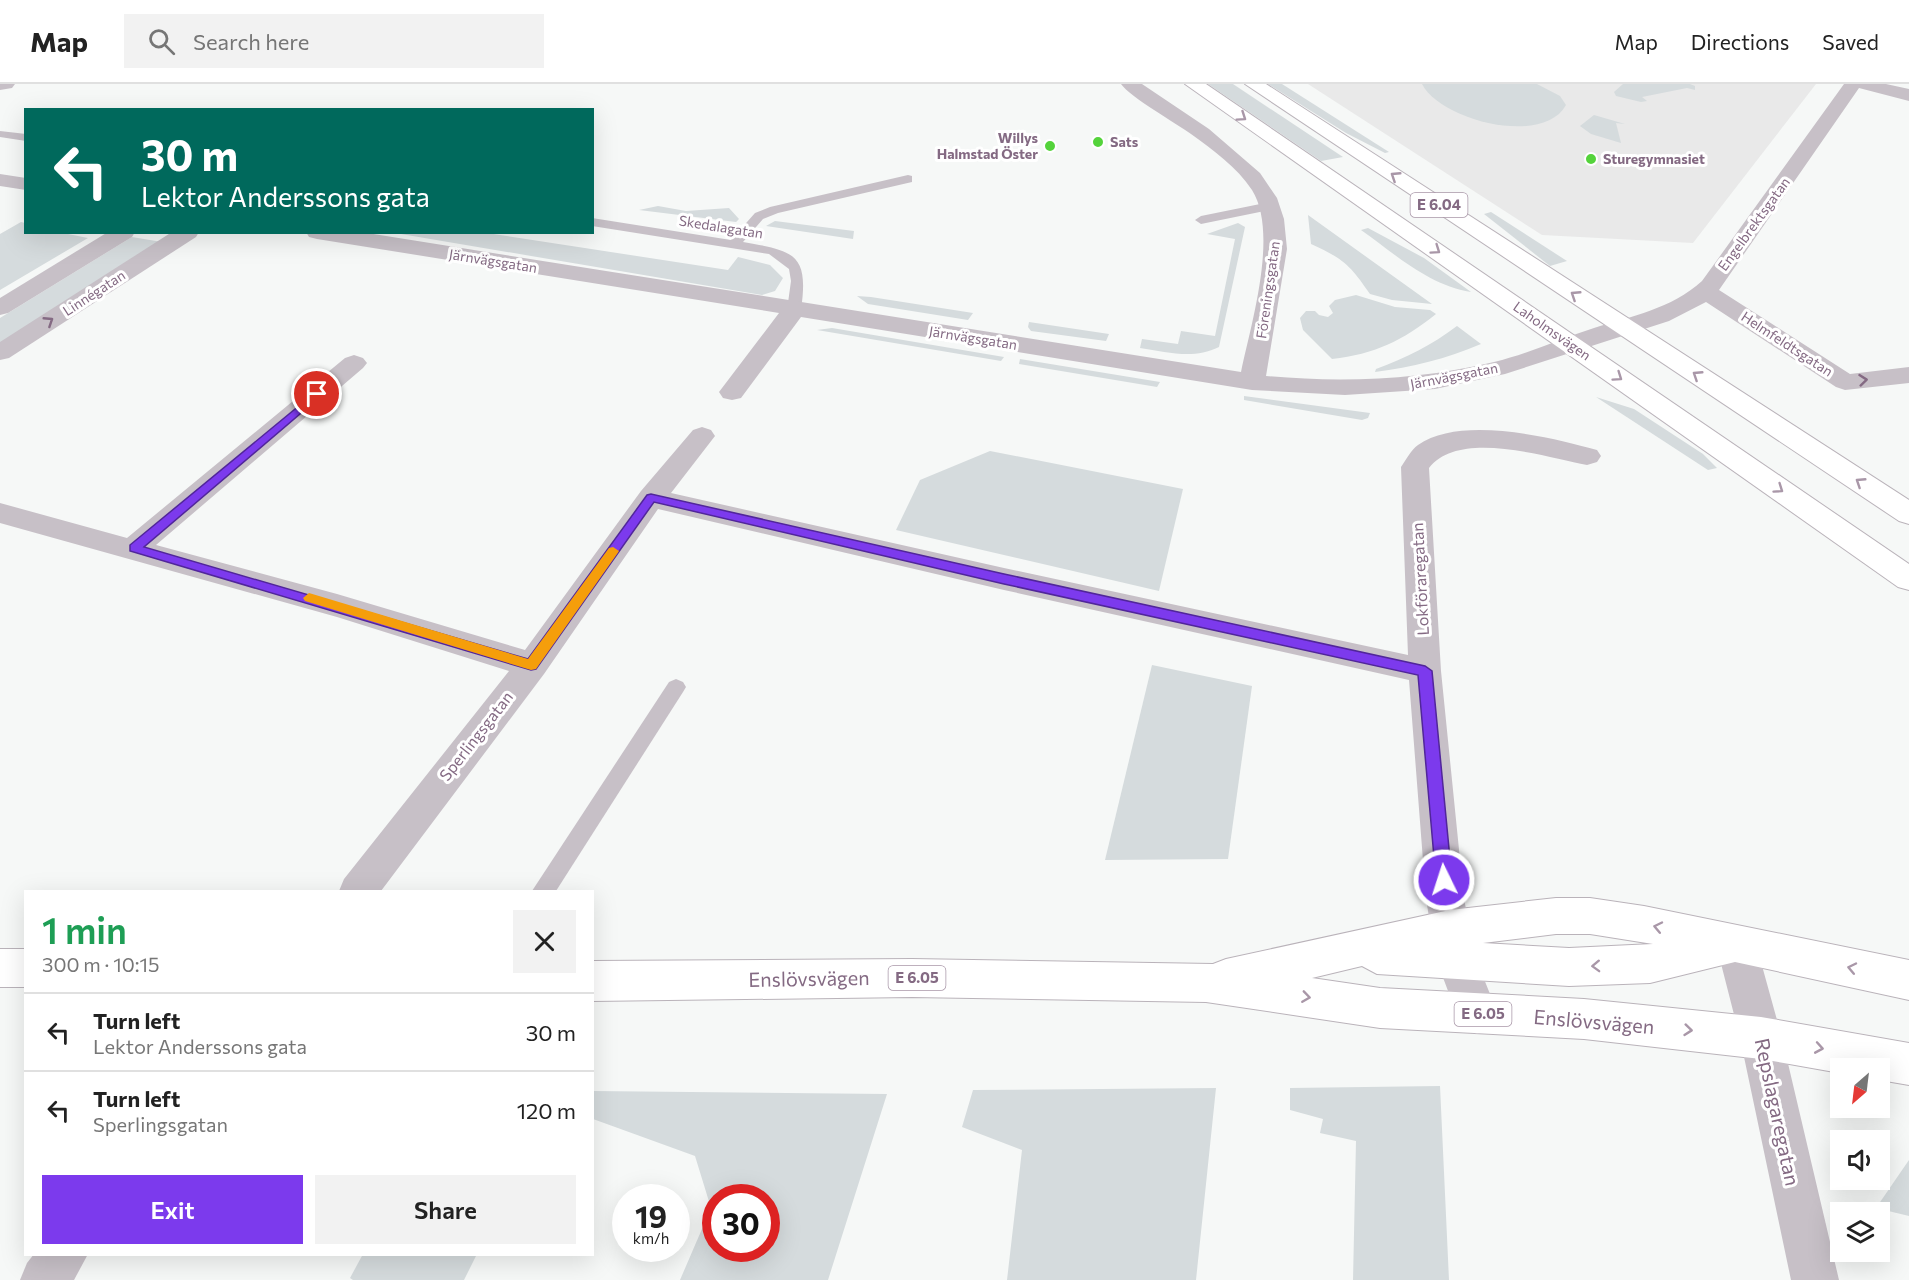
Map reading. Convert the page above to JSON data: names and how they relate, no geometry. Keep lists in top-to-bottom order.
{
  "streets": {
    "highway": [
      "E 6.04",
      "Laholmsvägen",
      "E 6.05",
      "Enslövsvägen"
    ],
    "street": [
      "Engelbrektsgatan",
      "Järnvägsgatan",
      "Föreningsgatan",
      "Linnégatan",
      "Helmfeldtsgatan",
      "Lokföraregatan",
      "Sperlingsgatan",
      "Repslagaregatan"
    ],
    "lane": ["Skedalagatan"]
  },
  "crossings": [
    ["E 6.04", "Engelbrektsgatan"],
    ["E 6.04", "Järnvägsgatan"],
    ["Engelbrektsgatan", "Järnvägsgatan"],
    ["Engelbrektsgatan", "Helmfeldtsgatan"],
    ["Skedalagatan", "Järnvägsgatan"],
    ["Järnvägsgatan", "Föreningsgatan"],
    ["Järnvägsgatan", "Laholmsvägen"],
    ["Lokföraregatan", "Enslövsvägen"],
    ["Enslövsvägen", "Repslagaregatan"]
  ],
  "one_way": ["Helmfeldtsgatan"],
  "places": ["Sats", "Willys Halmstad Öster", "Sturegymnasiet"],
  "north": "bottom left",
  "page": {
    "header": "Map",
    "search": "Search here",
    "nav": ["Map", "Directions", "Saved"],
    "turn": ["30 m", "Lektor Anderssons gata"],
    "heading": ["1 min", "300 m · 10:15"],
    "list": [
      {
        "name": "Turn left",
        "note": "Lektor Anderssons gata",
        "value": "30 m"
      },
      {
        "name": "Turn left",
        "note": "Sperlingsgatan",
        "value": "120 m"
      }
    ],
    "buttons": ["Exit", "Share"],
    "speed": "19 km/h",
    "limit": "30"
  }
}
